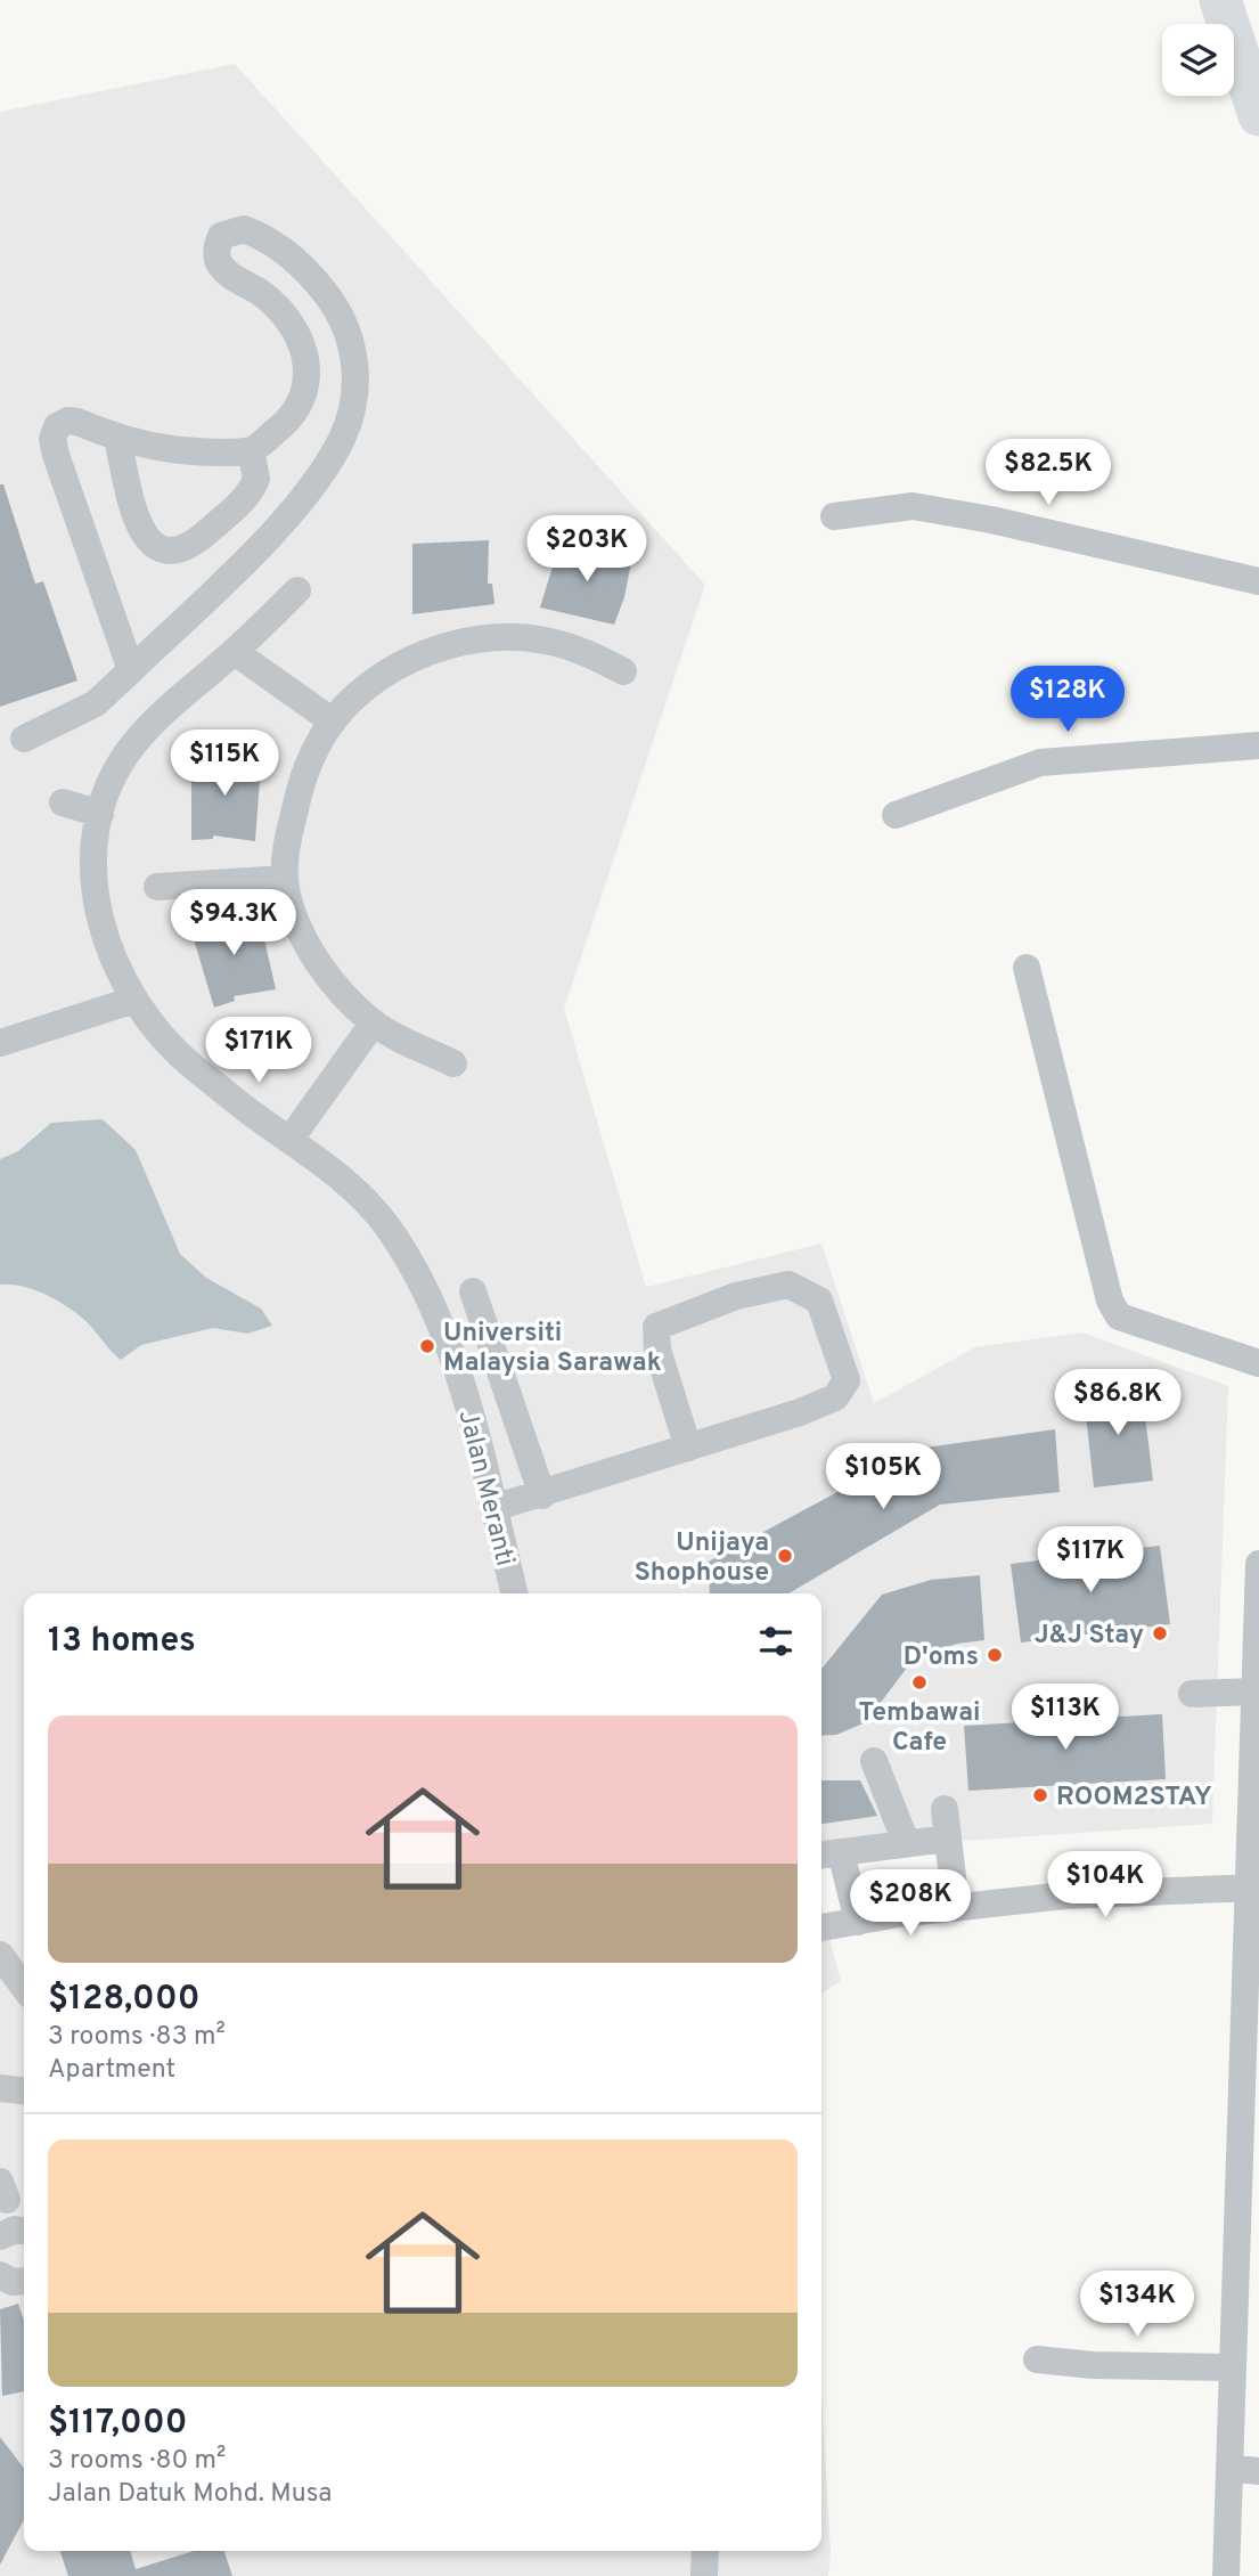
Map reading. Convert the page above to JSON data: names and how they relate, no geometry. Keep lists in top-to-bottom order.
{
  "streets": {
    "street": ["Jalan Meranti"]
  },
  "places": [
    "Universiti Malaysia Sarawak",
    "Unijaya Shophouse",
    "J&J Stay",
    "D'oms",
    "Tembawai Cafe",
    "ROOM2STAY"
  ],
  "page": {
    "price": [
      "$82.5K",
      "$203K",
      "$128K",
      "$115K",
      "$94.3K",
      "$171K",
      "$86.8K",
      "$105K",
      "$117K",
      "$113K",
      "$104K",
      "$208K",
      "$134K"
    ],
    "heading": "13 homes",
    "list": [
      {
        "name": "$128,000",
        "note": "3 rooms · 83 m² · Apartment"
      },
      {
        "name": "$117,000",
        "note": "3 rooms · 80 m² · Jalan Datuk Mohd. Musa"
      }
    ]
  }
}
